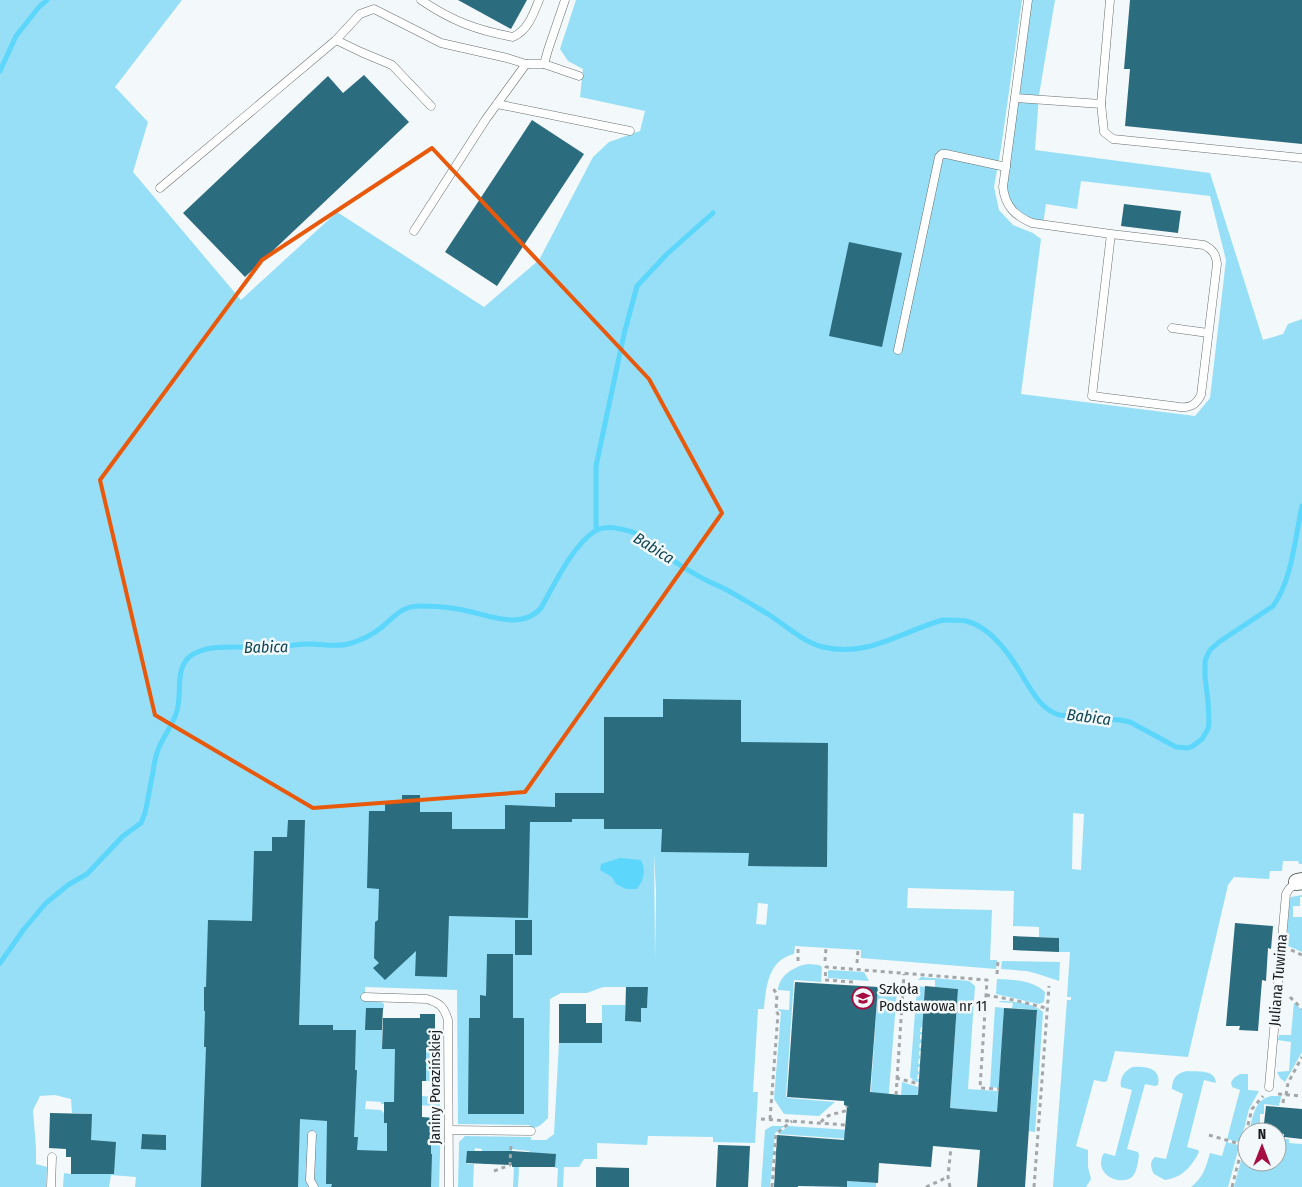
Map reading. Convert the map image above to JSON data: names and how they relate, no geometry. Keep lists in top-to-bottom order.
{
  "streets": {
    "lane": ["Juliana Tuwima", "Janiny Porazińskiej"]
  },
  "water": ["Babica"],
  "places": {
    "school or university": ["Szkoła Podstawowa nr 11"]
  },
  "north": "top"
}
